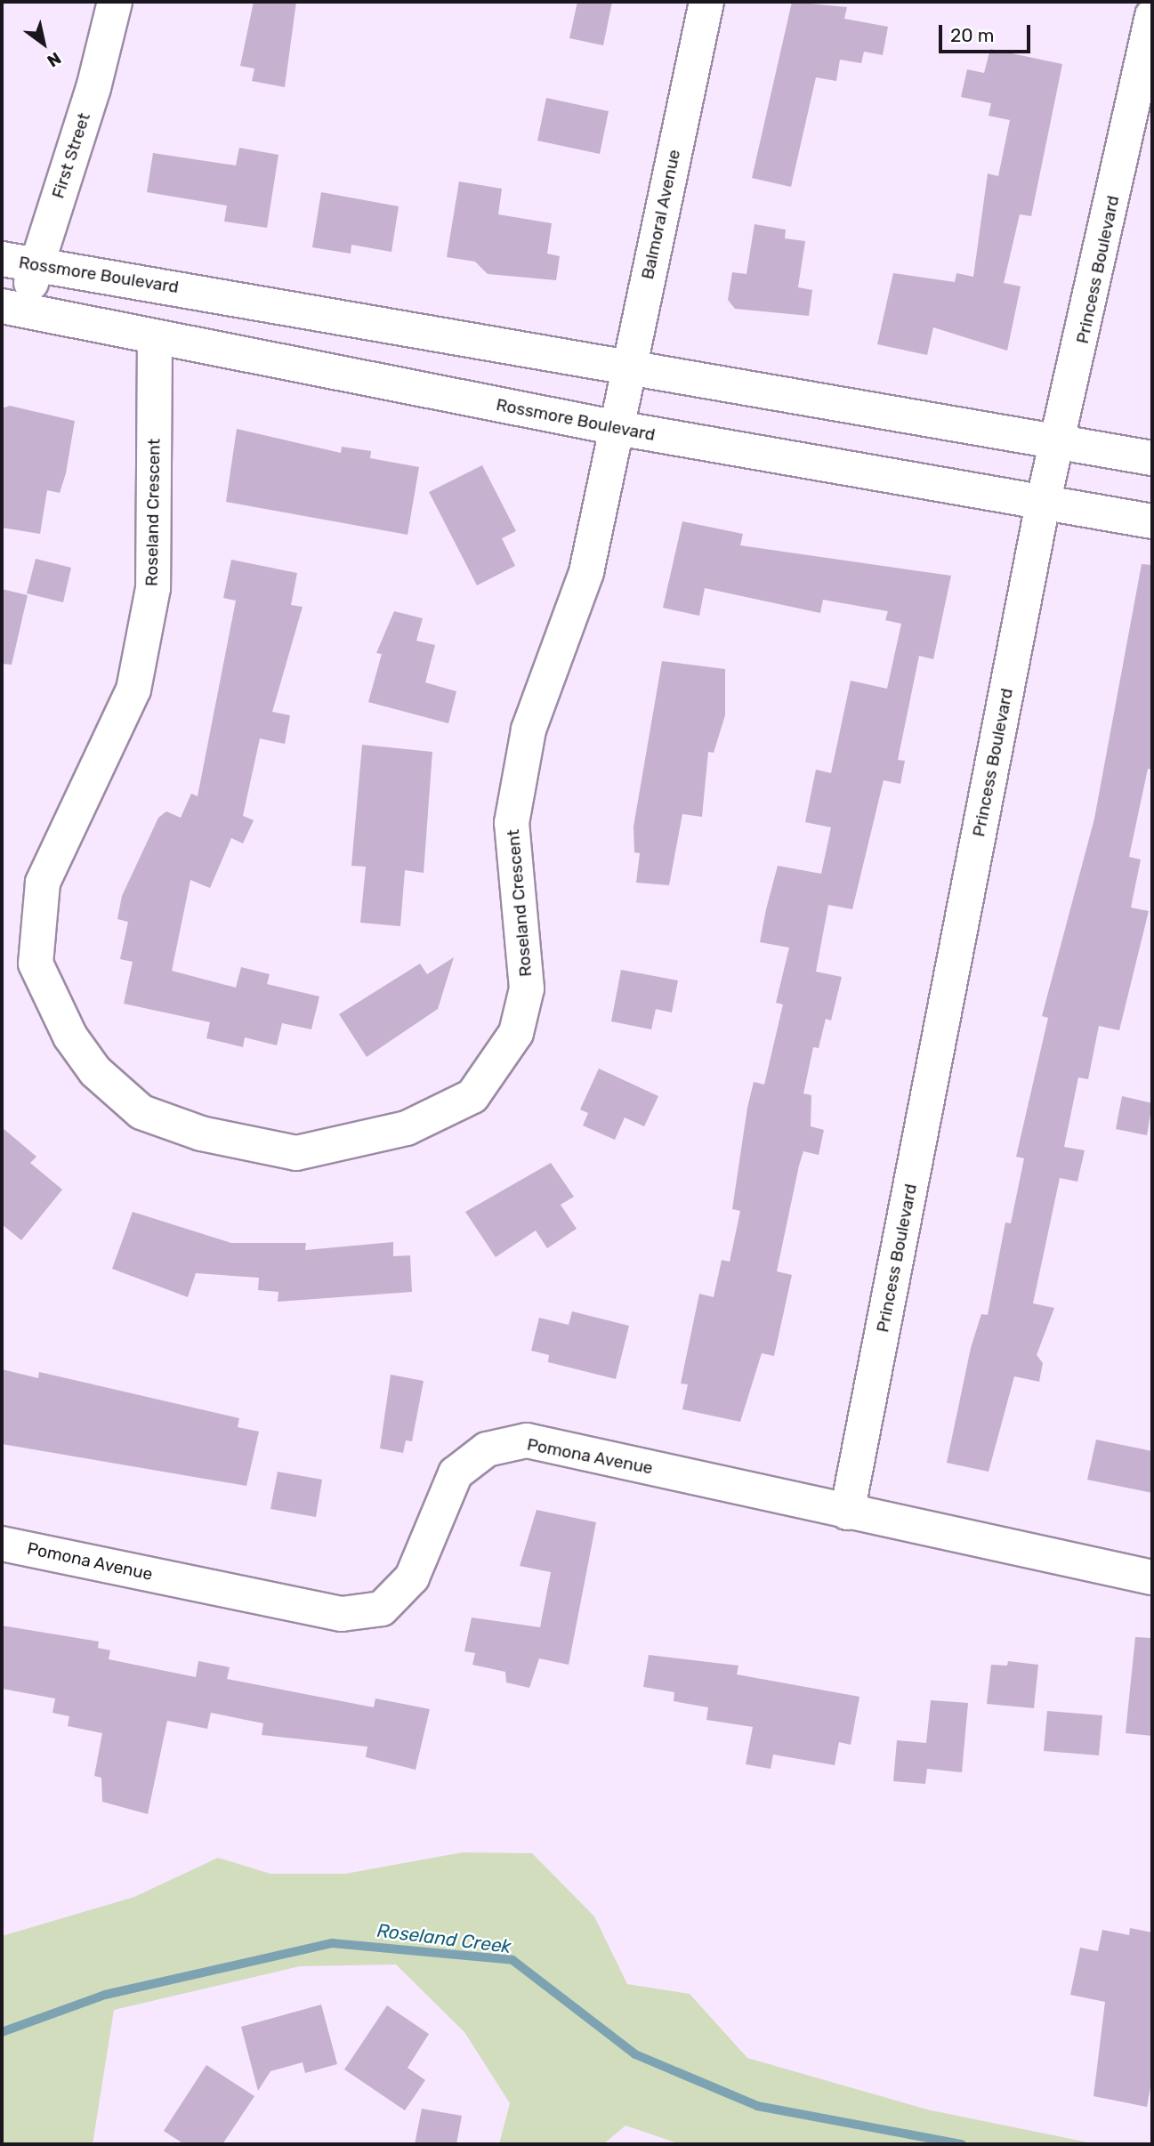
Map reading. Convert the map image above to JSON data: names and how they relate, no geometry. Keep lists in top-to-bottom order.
{
  "streets": {
    "street": [
      "First Street",
      "Balmoral Avenue",
      "Princess Boulevard",
      "Rossmore Boulevard",
      "Roseland Crescent",
      "Pomona Avenue"
    ]
  },
  "crossings": [
    ["First Street", "Rossmore Boulevard"],
    ["Balmoral Avenue", "Rossmore Boulevard"],
    ["Balmoral Avenue", "Roseland Crescent"],
    ["Princess Boulevard", "Rossmore Boulevard"],
    ["Princess Boulevard", "Pomona Avenue"],
    ["Rossmore Boulevard", "Roseland Crescent"]
  ],
  "water": ["Roseland Creek"],
  "scale_bar": "20 m",
  "north": "bottom right"
}
